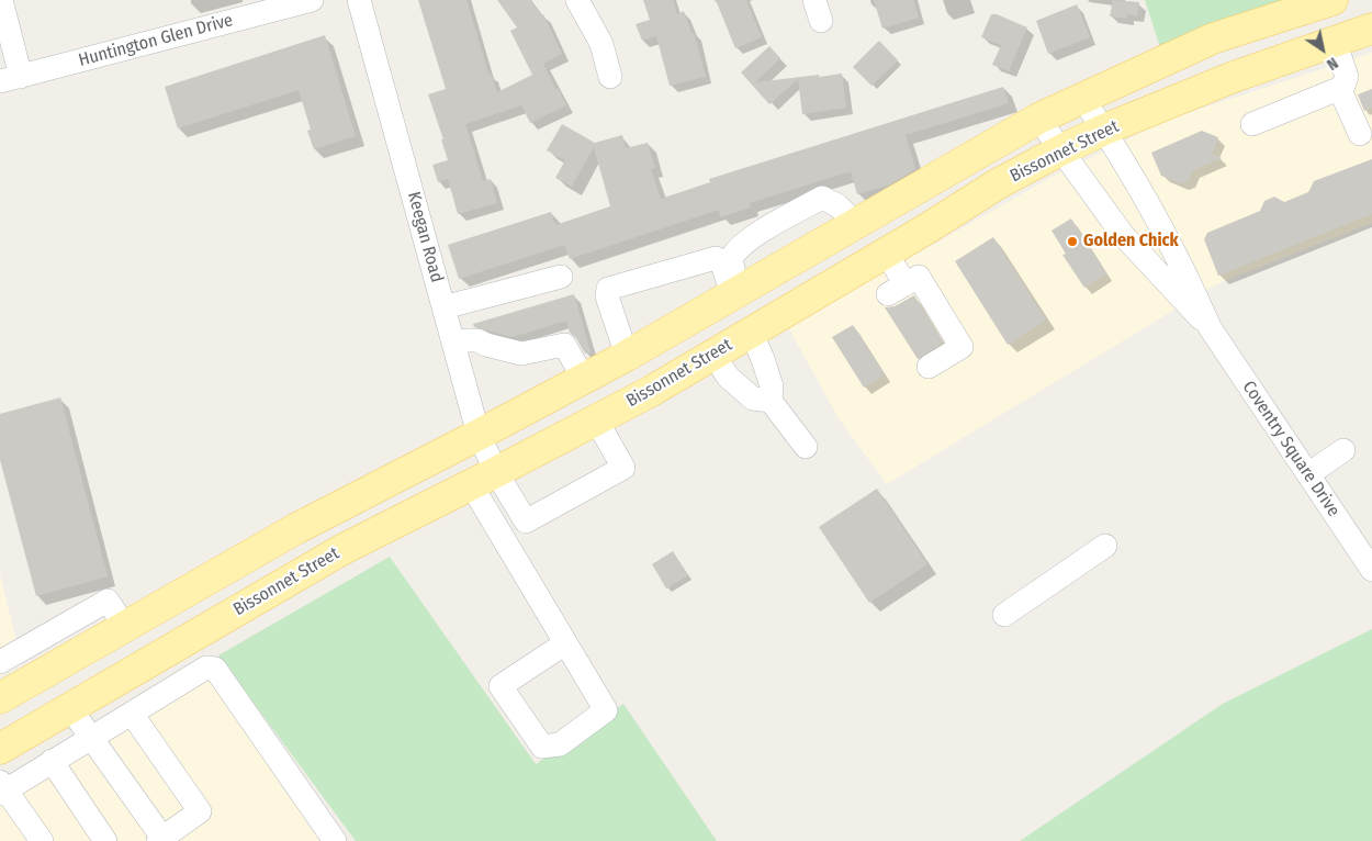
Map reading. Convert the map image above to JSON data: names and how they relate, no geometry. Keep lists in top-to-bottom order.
{
  "streets": {
    "main road": ["Bissonnet Street"],
    "street": ["Huntington Glen Drive", "Keegan Road", "Coventry Square Drive"]
  },
  "crossings": [
    ["Bissonnet Street", "Keegan Road"],
    ["Bissonnet Street", "Coventry Square Drive"]
  ],
  "places": ["Golden Chick"],
  "north": "bottom right"
}
